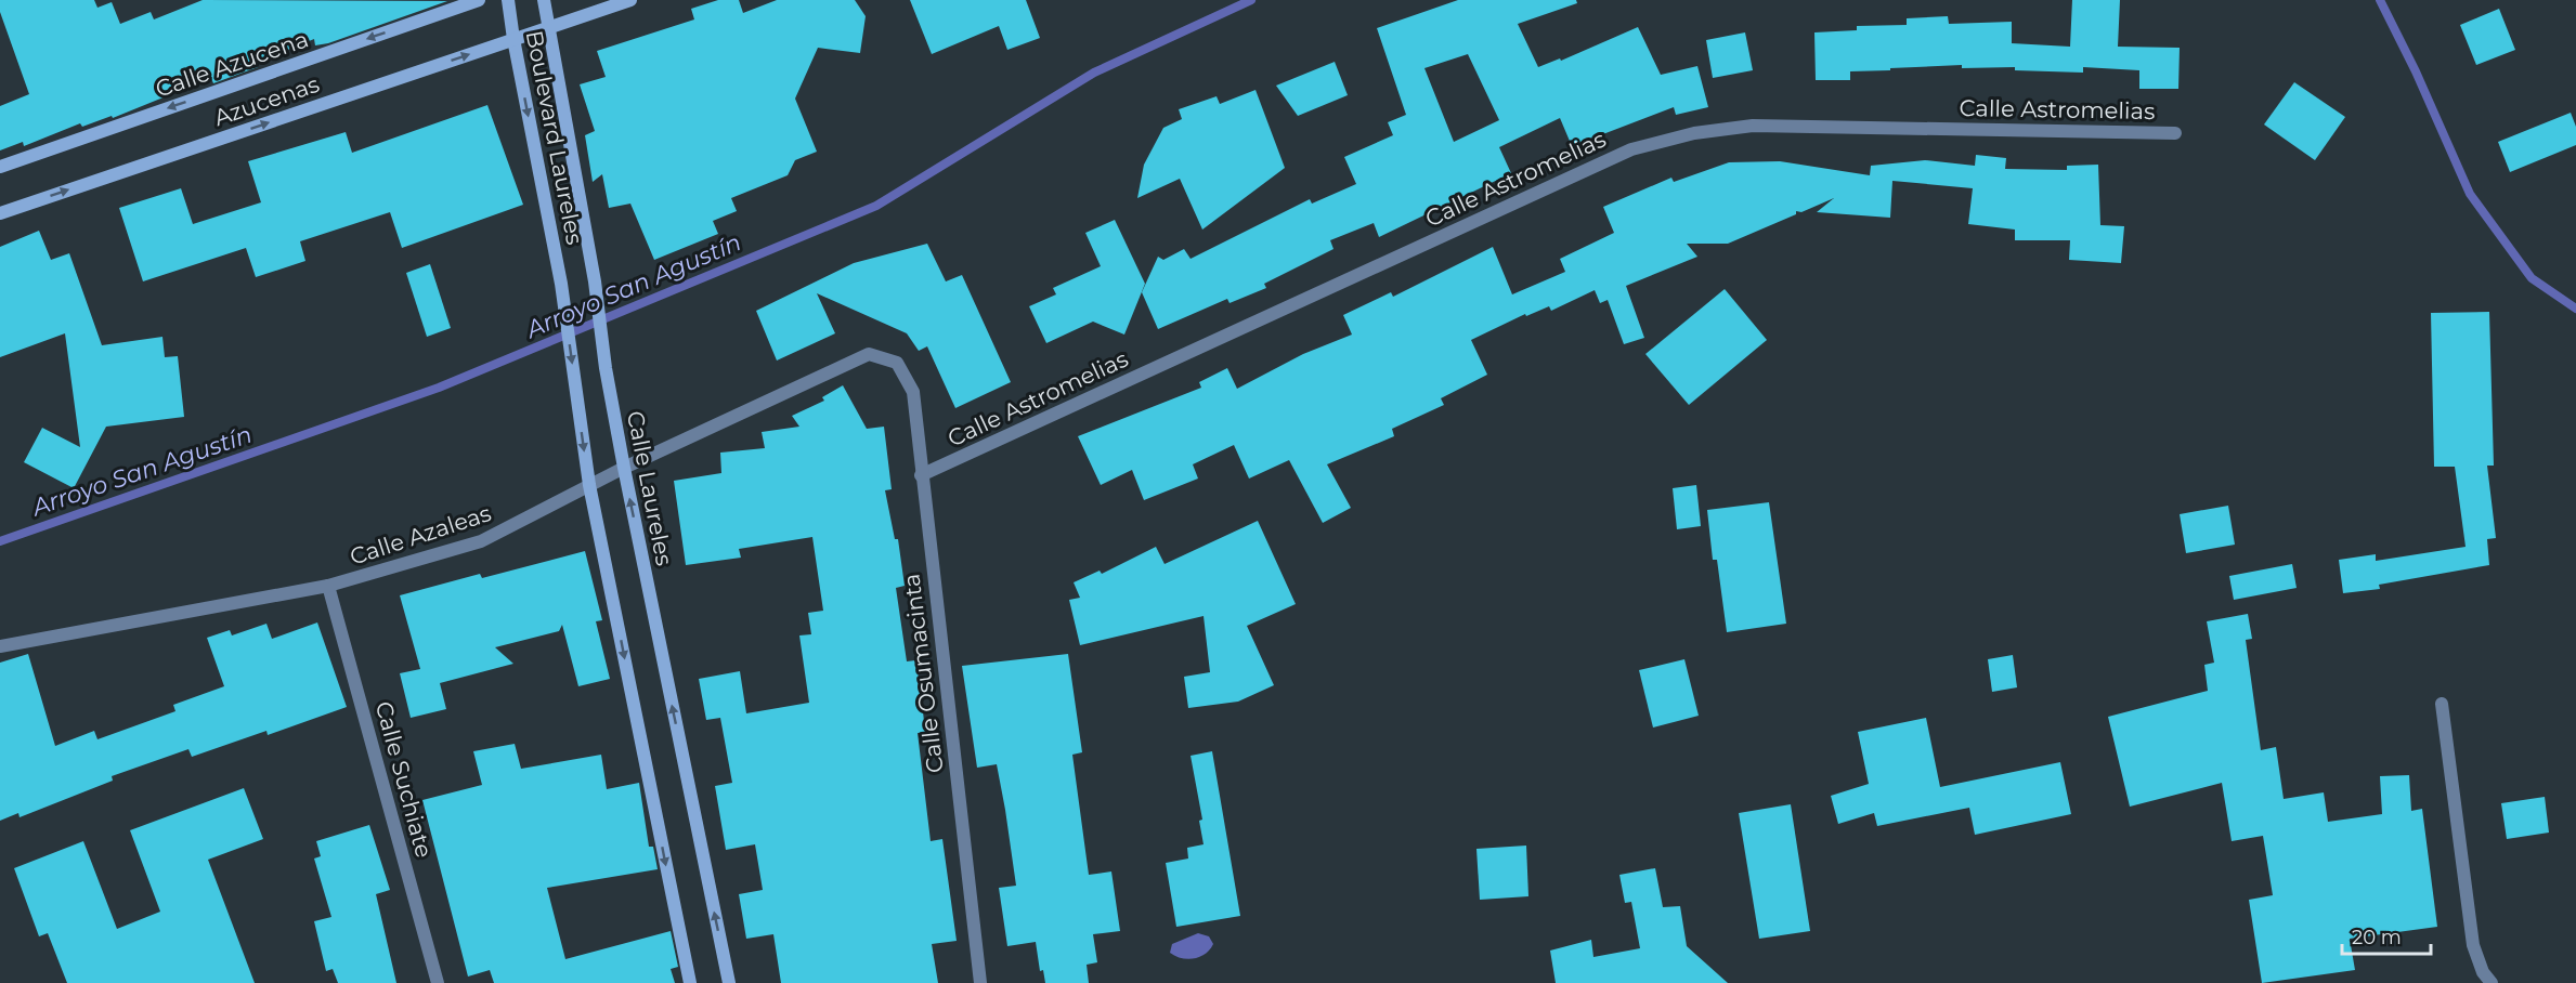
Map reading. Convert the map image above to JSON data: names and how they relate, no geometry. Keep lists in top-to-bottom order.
{
  "streets": {
    "street": [
      "Calle Azucena",
      "Azucenas",
      "Calle Astromelias",
      "Boulevard Laureles",
      "Calle Laureles",
      "Calle Azaleas",
      "Calle Osumacinta",
      "Calle Suchiate"
    ]
  },
  "crossings": [
    ["Azucenas", "Boulevard Laureles"],
    ["Azucenas", "Calle Laureles"],
    ["Calle Astromelias", "Calle Osumacinta"],
    ["Boulevard Laureles", "Calle Azaleas"],
    ["Calle Laureles", "Calle Azaleas"],
    ["Calle Azaleas", "Calle Osumacinta"],
    ["Calle Azaleas", "Calle Suchiate"]
  ],
  "one_way": ["Calle Azucena", "Azucenas", "Boulevard Laureles"],
  "water": ["Arroyo San Agustín"],
  "scale_bar": "20 m"
}
